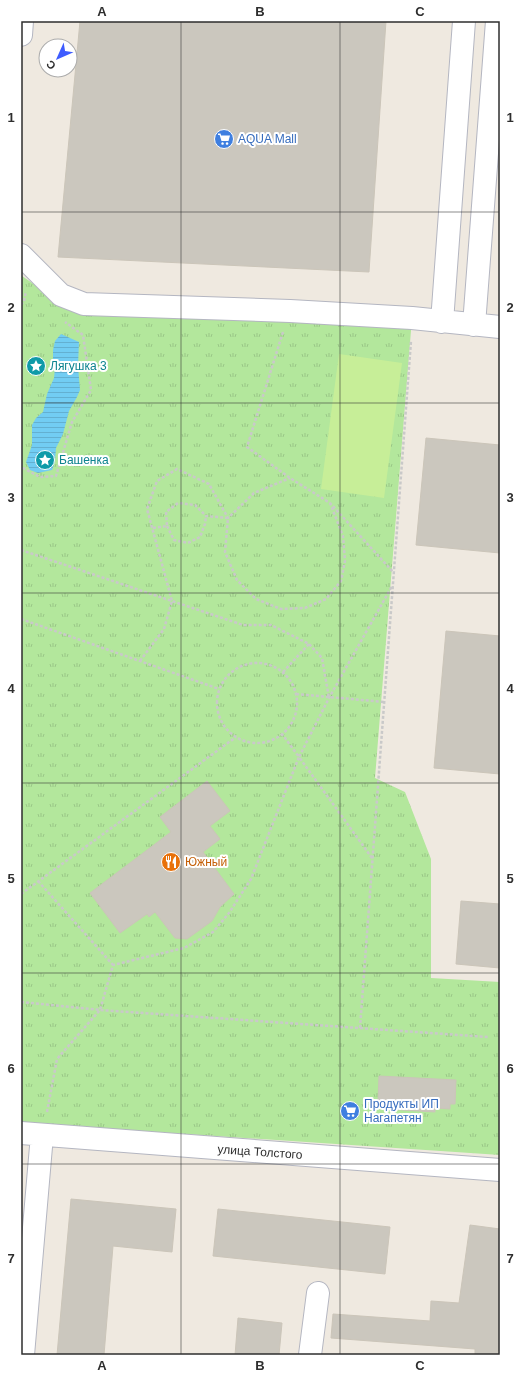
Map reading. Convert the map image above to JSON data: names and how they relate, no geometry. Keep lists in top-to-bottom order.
{
  "streets": {
    "street": ["улица Толстого"]
  },
  "places": {
    "supermarket": ["AQUA Mall", "Продукты ИП Нагапетян"],
    "place": ["Лягушка 3", "Башенка"],
    "restaurant": ["Южный"]
  },
  "north": "bottom left",
  "grid": {
    "columns": ["A", "B", "C"],
    "rows": [
      "1",
      "2",
      "3",
      "4",
      "5",
      "6",
      "7"
    ]
  }
}
